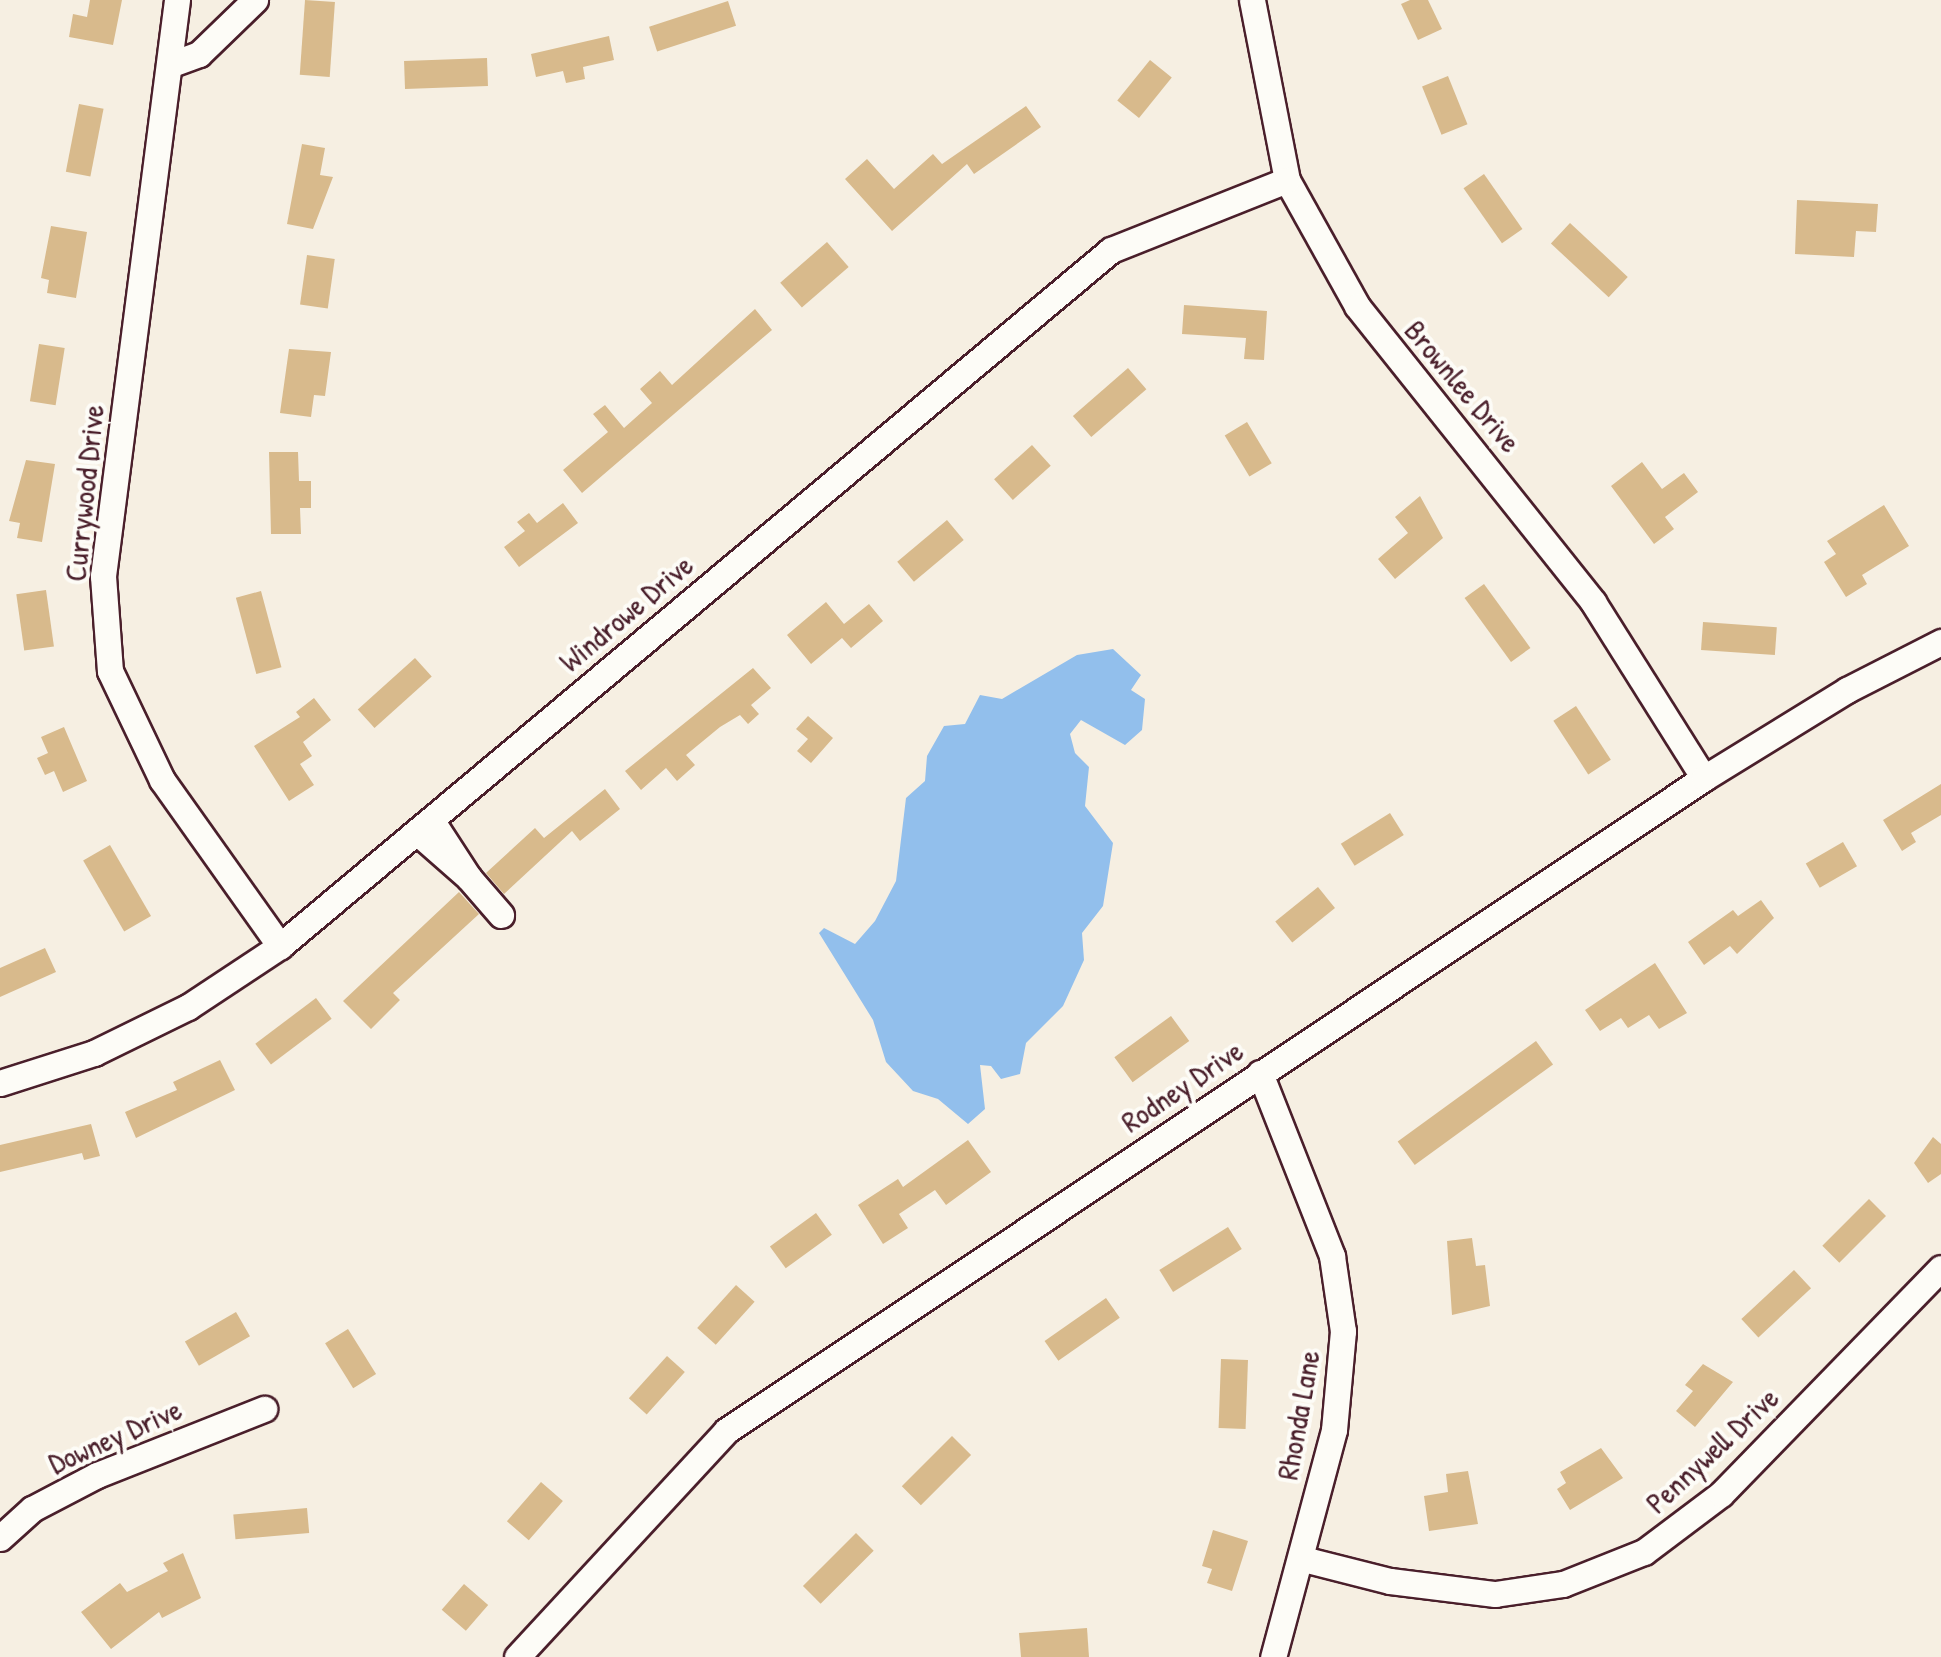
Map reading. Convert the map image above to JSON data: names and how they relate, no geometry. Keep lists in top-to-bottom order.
{
  "streets": {
    "street": [
      "Brownlee Drive",
      "Currywood Drive",
      "Windrowe Drive",
      "Rodney Drive",
      "Rhonda Lane",
      "Downey Drive",
      "Pennywell Drive"
    ]
  },
  "crossings": [
    ["Brownlee Drive", "Windrowe Drive"],
    ["Brownlee Drive", "Rodney Drive"],
    ["Currywood Drive", "Windrowe Drive"],
    ["Rodney Drive", "Rhonda Lane"],
    ["Rhonda Lane", "Pennywell Drive"]
  ]
}
